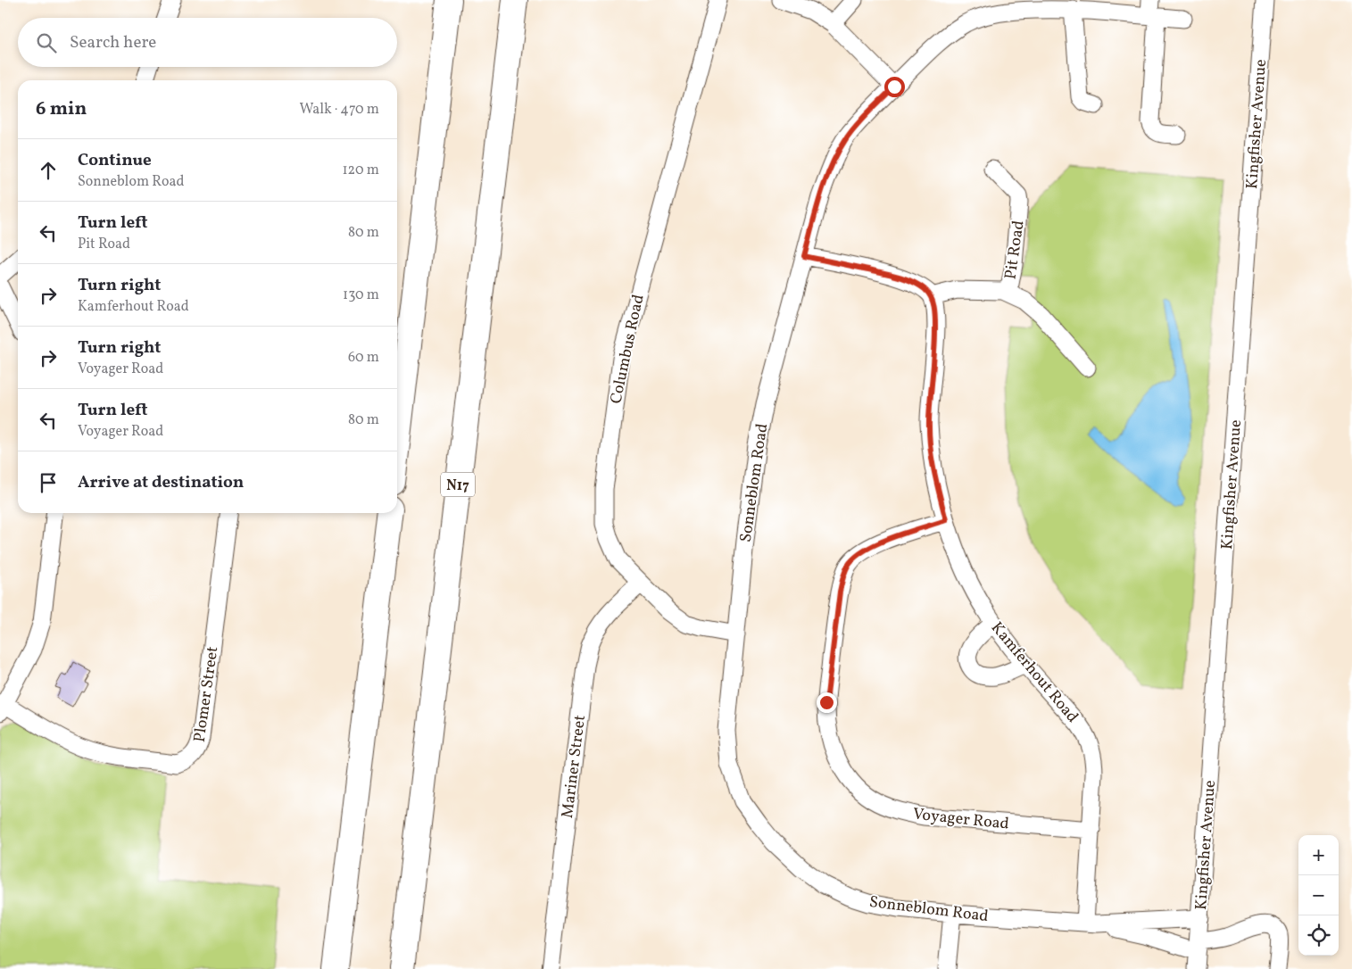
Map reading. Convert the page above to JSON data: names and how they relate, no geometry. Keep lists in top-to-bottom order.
{
  "streets": {
    "highway": ["N17"],
    "street": [
      "Kingfisher Avenue",
      "Pit Road",
      "Columbus Road",
      "Sonneblom Road",
      "Kamferhout Road",
      "Plomer Street",
      "Mariner Street",
      "Voyager Road"
    ]
  },
  "crossings": [
    ["Kingfisher Avenue", "Sonneblom Road"],
    ["Pit Road", "Kamferhout Road"],
    ["Columbus Road", "Sonneblom Road"],
    ["Columbus Road", "Mariner Street"],
    ["Sonneblom Road", "Kamferhout Road"],
    ["Kamferhout Road", "Voyager Road"]
  ],
  "page": {
    "search": "Search here",
    "heading": ["6 min", "Walk · 470 m"],
    "list": [
      ["Continue", "Sonneblom Road", "120 m"],
      ["Turn left", "Pit Road", "80 m"],
      ["Turn right", "Kamferhout Road", "130 m"],
      ["Turn right", "Voyager Road", "60 m"],
      ["Turn left", "Voyager Road", "80 m"],
      "Arrive at destination"
    ],
    "map_buttons": ["+", "−"]
  }
}
